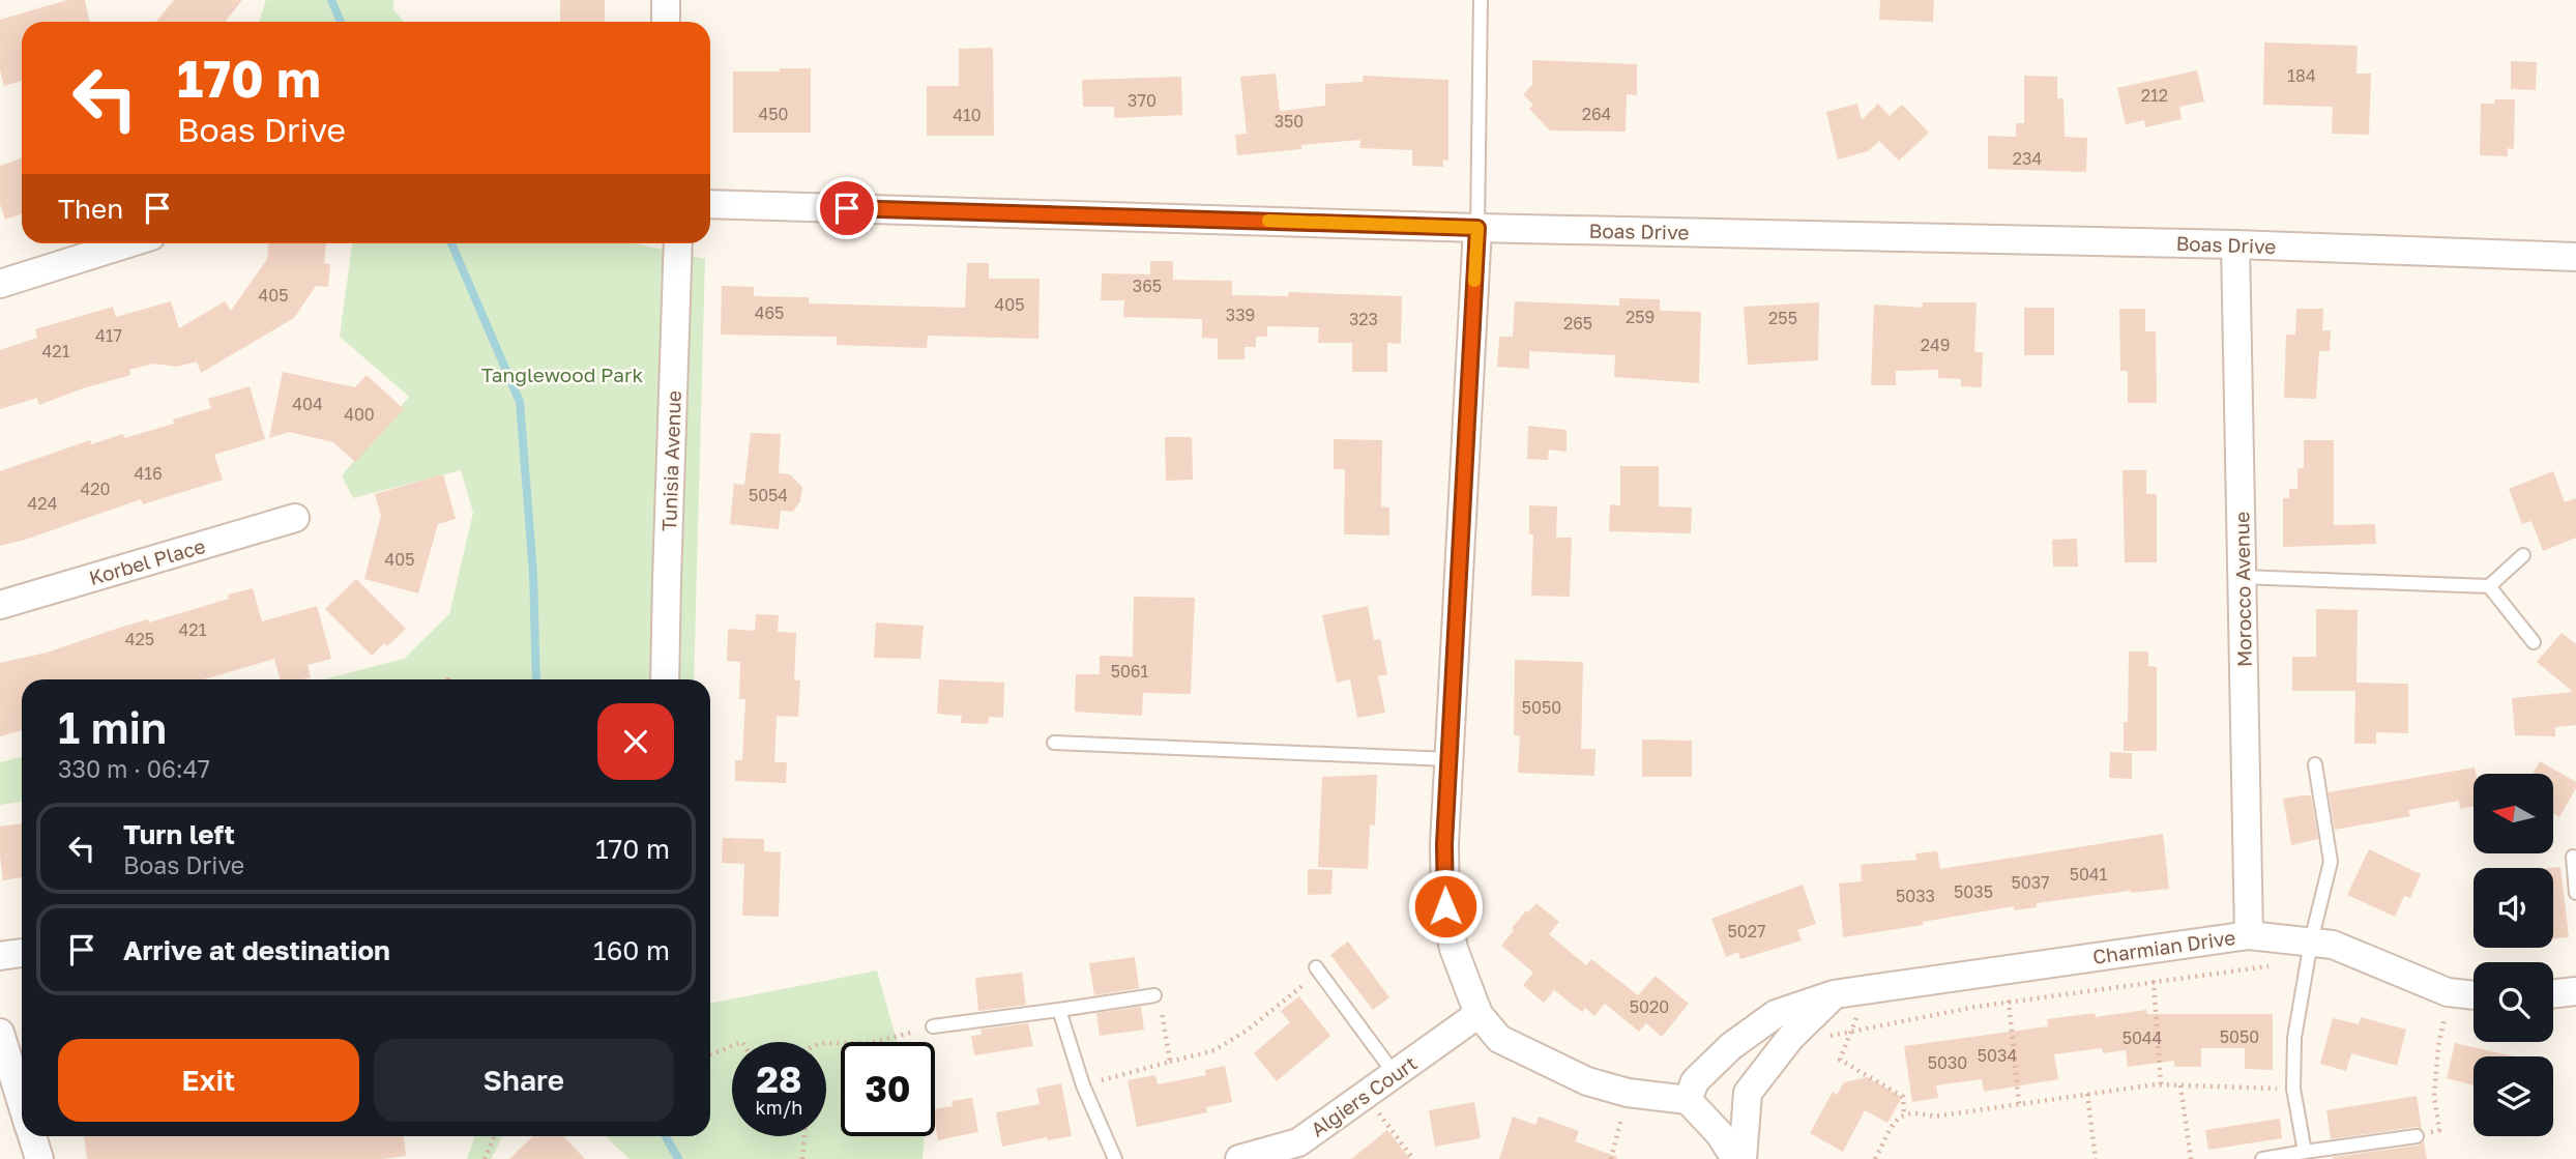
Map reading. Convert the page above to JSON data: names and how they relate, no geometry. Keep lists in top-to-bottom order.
{
  "streets": {
    "street": [
      "Boas Drive",
      "Tunisia Avenue",
      "Korbel Place",
      "Morocco Avenue",
      "Charmian Drive",
      "Algiers Court"
    ]
  },
  "crossings": [
    ["Boas Drive", "Morocco Avenue"],
    ["Morocco Avenue", "Charmian Drive"]
  ],
  "parks": ["Tanglewood Park"],
  "house_numbers": [
    "184",
    "212",
    "370",
    "450",
    "264",
    "410",
    "350",
    "234",
    "365",
    "405",
    "405",
    "465",
    "339",
    "259",
    "255",
    "323",
    "265",
    "417",
    "249",
    "421",
    "404",
    "400",
    "416",
    "420",
    "5054",
    "424",
    "405",
    "421",
    "425",
    "5061",
    "5050",
    "5041",
    "5037",
    "5035",
    "5033",
    "5027",
    "5020",
    "5050",
    "5044",
    "5034",
    "5030"
  ],
  "north": "left",
  "page": {
    "turn": ["170 m", "Boas Drive"],
    "then": "Then",
    "heading": ["1 min", "330 m · 06:47"],
    "list": [
      {
        "name": "Turn left",
        "note": "Boas Drive",
        "value": "170 m"
      },
      {
        "name": "Arrive at destination",
        "value": "160 m"
      }
    ],
    "buttons": ["Exit", "Share"],
    "speed": "28 km/h",
    "limit": "30"
  }
}
